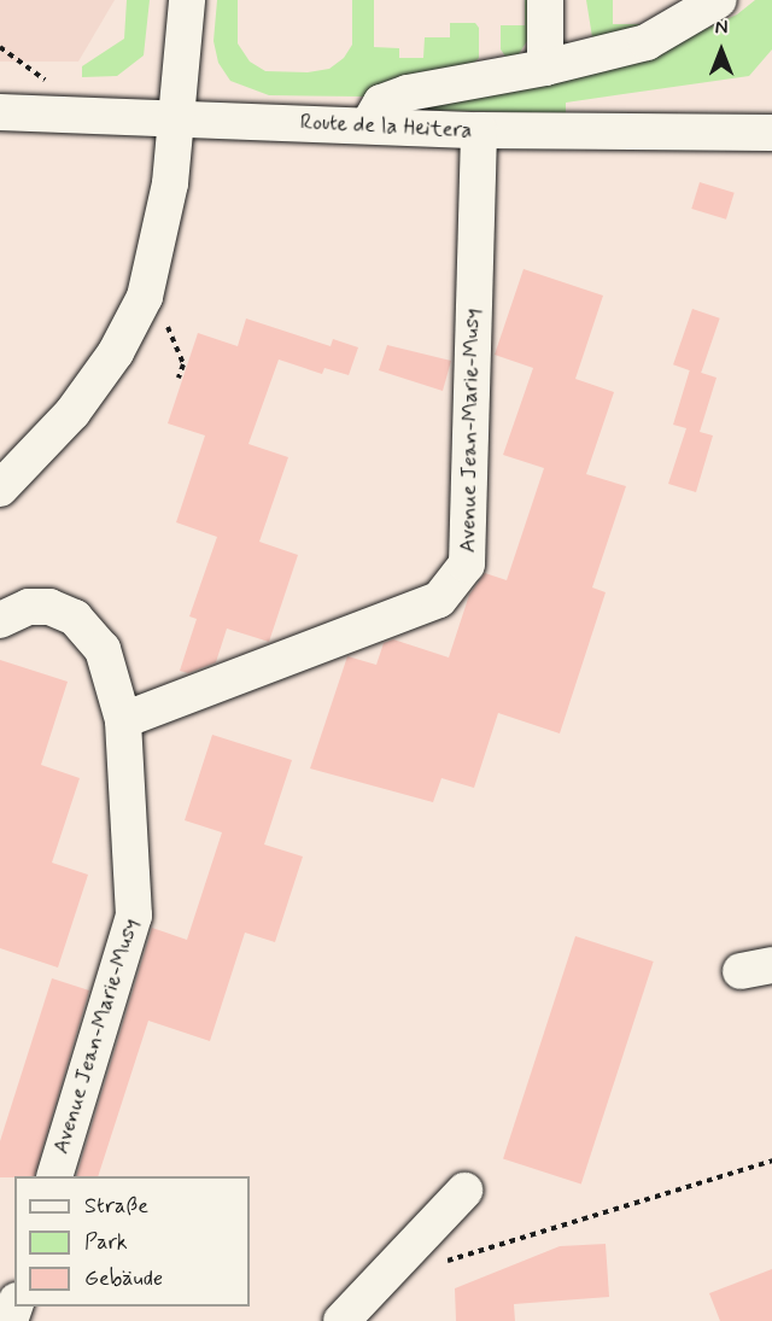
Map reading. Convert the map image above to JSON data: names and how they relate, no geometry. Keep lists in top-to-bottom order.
{
  "streets": {
    "street": ["Route de la Heitera", "Avenue Jean-Marie-Musy"]
  },
  "crossings": [
    ["Route de la Heitera", "Avenue Jean-Marie-Musy"]
  ],
  "legend": ["Straße", "Park", "Gebäude"],
  "north": "top"
}
